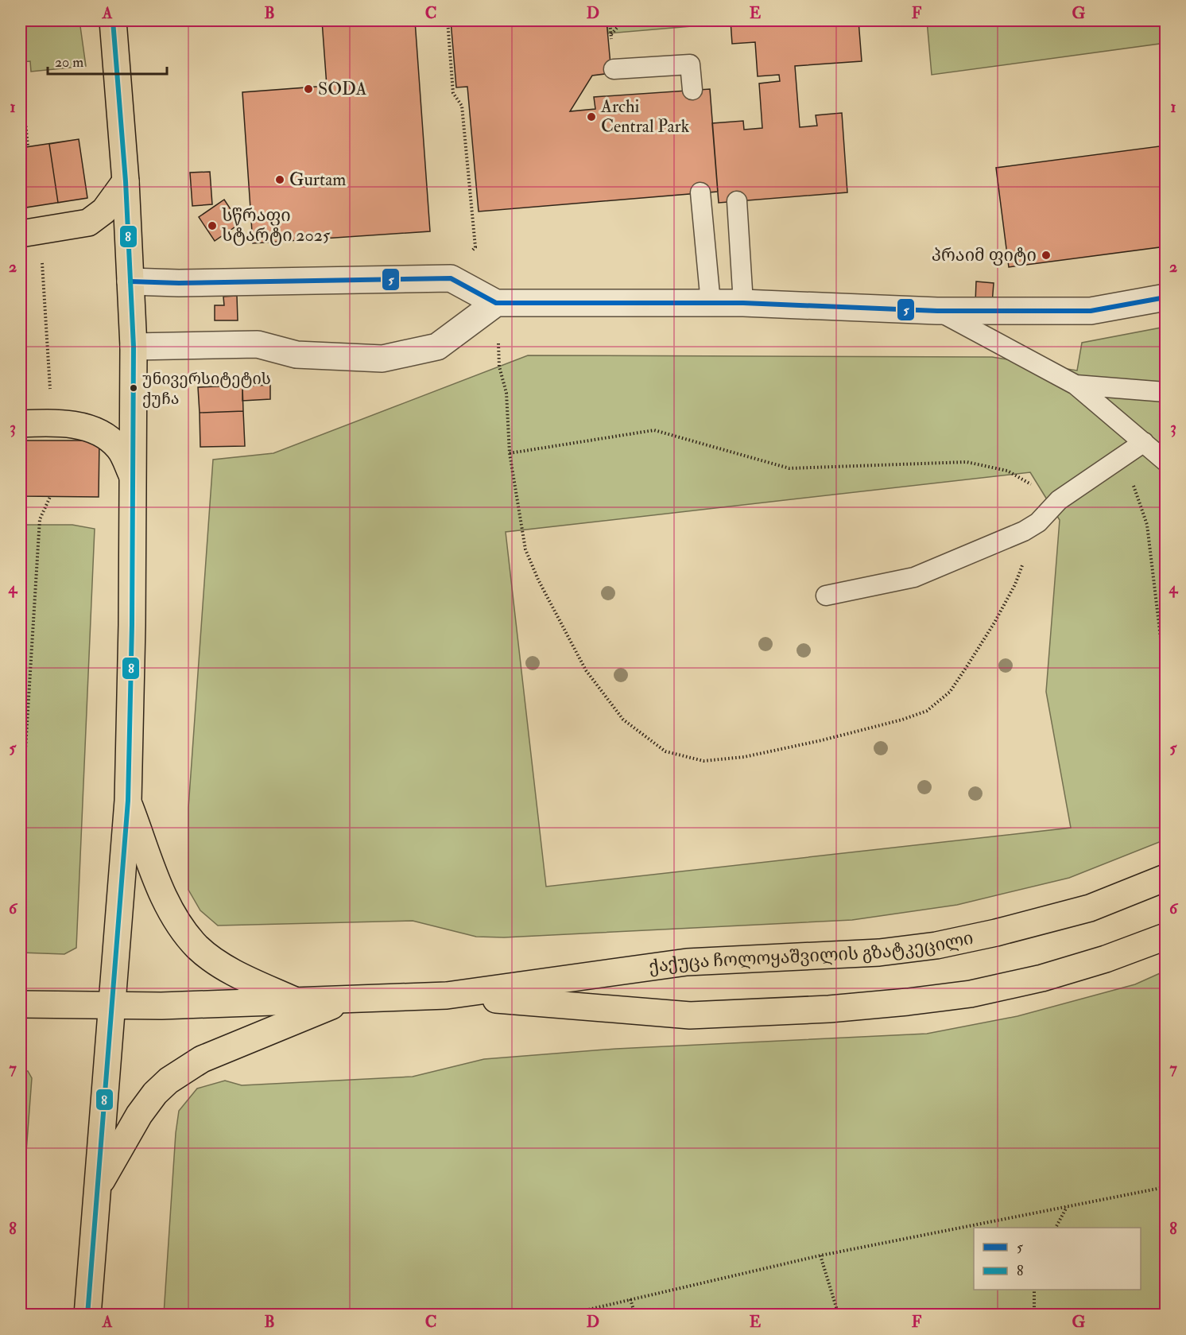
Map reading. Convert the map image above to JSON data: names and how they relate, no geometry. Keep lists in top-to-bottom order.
{
  "streets": {
    "main road": ["ქაქუცა ჩოლოყაშვილის გზატკეცილი"]
  },
  "places": [
    "SODA",
    "Archi Central Park",
    "Gurtam",
    "სწრაფი სტარტი 2025",
    "პრაიმ ფიტი",
    "უნივერსიტეტის ქუჩა"
  ],
  "lines": ["transit line 8", "transit line 5"],
  "legend": ["5", "8"],
  "scale_bar": "20 m",
  "grid": {
    "columns": [
      "A",
      "B",
      "C",
      "D",
      "E",
      "F",
      "G"
    ],
    "rows": [
      "1",
      "2",
      "3",
      "4",
      "5",
      "6",
      "7",
      "8"
    ]
  }
}
